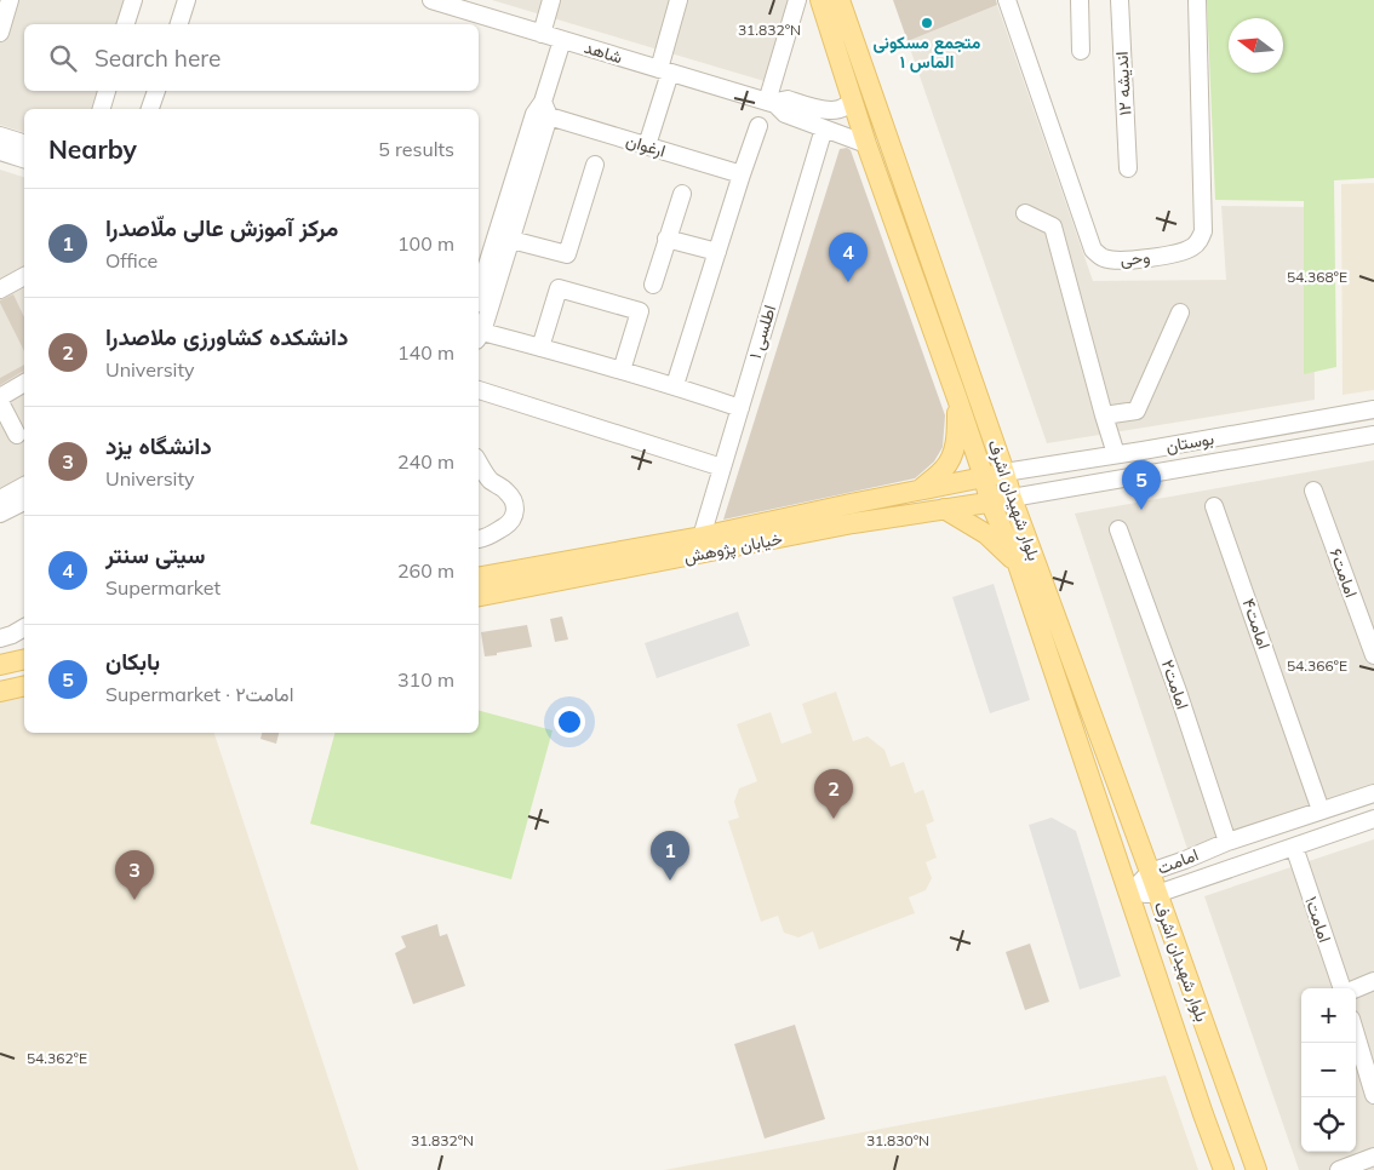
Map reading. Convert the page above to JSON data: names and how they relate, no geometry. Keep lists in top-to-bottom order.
{
  "streets": {
    "main road": ["بلوار شهیدان اشرف", "خیابان پژوهش"],
    "street": [
      "شاهد",
      "اندیشه ۱۲",
      "ارغوان",
      "وحی",
      "اطلسی ۱",
      "بوستان",
      "امامت۶",
      "امامت۴",
      "امامت۲",
      "امامت",
      "امامت۱"
    ]
  },
  "crossings": [
    ["شاهد", "اطلسی ۱"],
    ["شاهد", "بلوار شهیدان اشرف"],
    ["اطلسی ۱", "خیابان پژوهش"],
    ["بوستان", "بلوار شهیدان اشرف"],
    ["بوستان", "خیابان پژوهش"],
    ["بلوار شهیدان اشرف", "خیابان پژوهش"],
    ["بلوار شهیدان اشرف", "امامت"],
    ["امامت۴", "امامت"],
    ["امامت۲", "امامت"],
    ["امامت", "امامت۱"]
  ],
  "places": ["متجمع مسکونی الماس ۱"],
  "north": "left",
  "page": {
    "search": "Search here",
    "heading": ["Nearby", "5 results"],
    "list": [
      {
        "mark": "1",
        "name": "مرکز آموزش عالی ملّاصدرا",
        "note": "Office",
        "value": "100 m"
      },
      {
        "mark": "2",
        "name": "دانشکده کشاورزی ملاصدرا",
        "note": "University",
        "value": "140 m"
      },
      {
        "mark": "3",
        "name": "دانشگاه یزد",
        "note": "University",
        "value": "240 m"
      },
      {
        "mark": "4",
        "name": "سیتی سنتر",
        "note": "Supermarket",
        "value": "260 m"
      },
      {
        "mark": "5",
        "name": "بابکان",
        "note": "Supermarket · امامت۲",
        "value": "310 m"
      }
    ],
    "pins": [
      "4",
      "5",
      "2",
      "1",
      "3"
    ],
    "map_buttons": ["+", "−"]
  },
  "coordinates": [
    "31.832°N",
    "54.368°E",
    "54.366°E",
    "54.362°E",
    "31.830°N"
  ]
}
